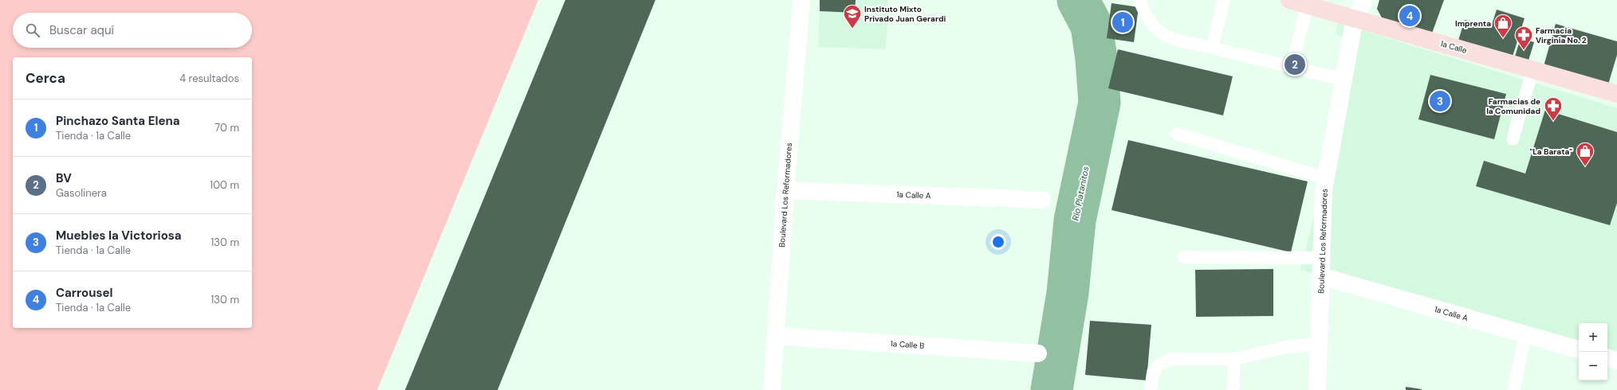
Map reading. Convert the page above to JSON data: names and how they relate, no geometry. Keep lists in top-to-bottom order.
{
  "streets": {
    "main road": ["1a Calle"],
    "street": ["Boulevard Los Reformadores", "1a Calle A", "1a Calle B"]
  },
  "crossings": [
    ["1a Calle", "Boulevard Los Reformadores"],
    ["Boulevard Los Reformadores", "1a Calle A"],
    ["Boulevard Los Reformadores", "1a Calle B"]
  ],
  "water": ["Río Platanitos"],
  "places": {
    "school or university": ["Instituto Mixto Privado Juan Gerardi"],
    "shop": ["Imprenta", "\"La Barata\""],
    "pharmacy": ["Farmacia Virginia No. 2", "Farmacias de la Comunidad"]
  },
  "page": {
    "pins": [
      "4",
      "1",
      "2",
      "3"
    ],
    "search": "Buscar aquí",
    "heading": ["Cerca", "4 resultados"],
    "list": [
      {
        "mark": "1",
        "name": "Pinchazo Santa Elena",
        "note": "Tienda · 1a Calle",
        "value": "70 m"
      },
      {
        "mark": "2",
        "name": "BV",
        "note": "Gasolinera",
        "value": "100 m"
      },
      {
        "mark": "3",
        "name": "Muebles la Victoriosa",
        "note": "Tienda · 1a Calle",
        "value": "130 m"
      },
      {
        "mark": "4",
        "name": "Carrousel",
        "note": "Tienda · 1a Calle",
        "value": "130 m"
      }
    ],
    "map_buttons": ["+", "−"]
  }
}
